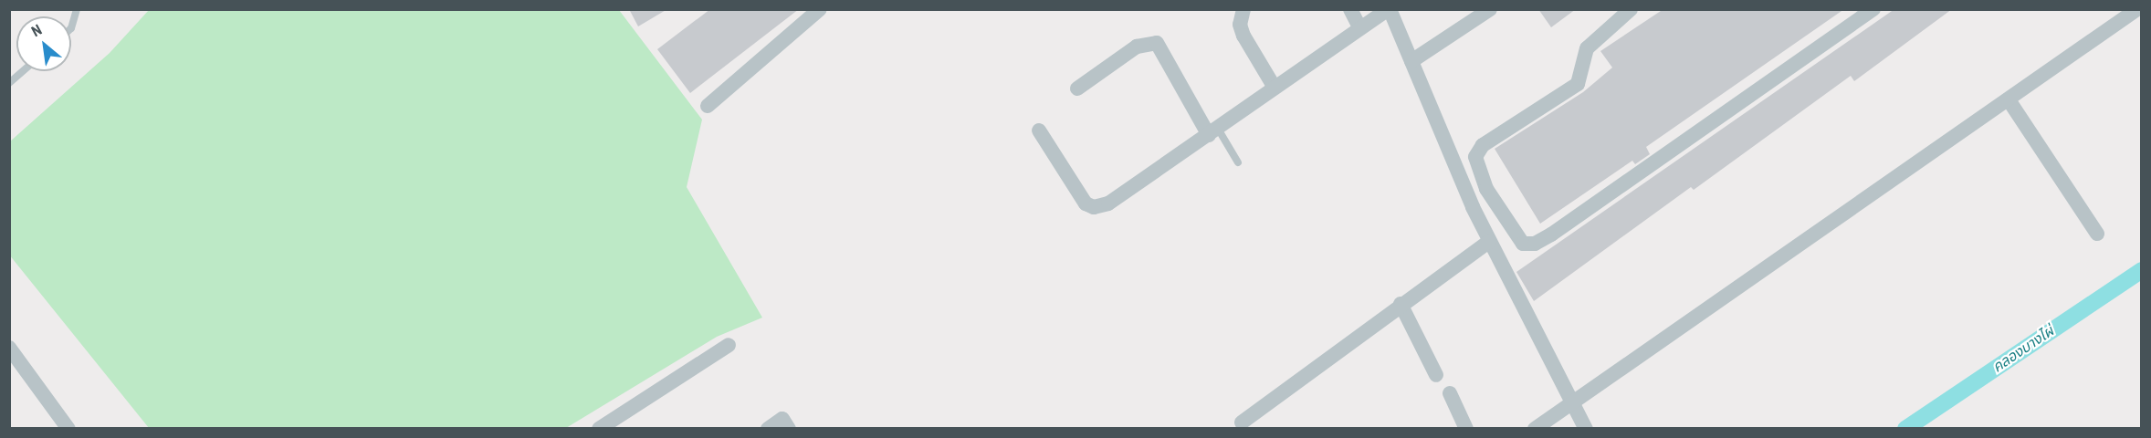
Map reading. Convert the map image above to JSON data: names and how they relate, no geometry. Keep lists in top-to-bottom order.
{
  "water": ["คลองบางไผ่"],
  "north": "top left"
}
